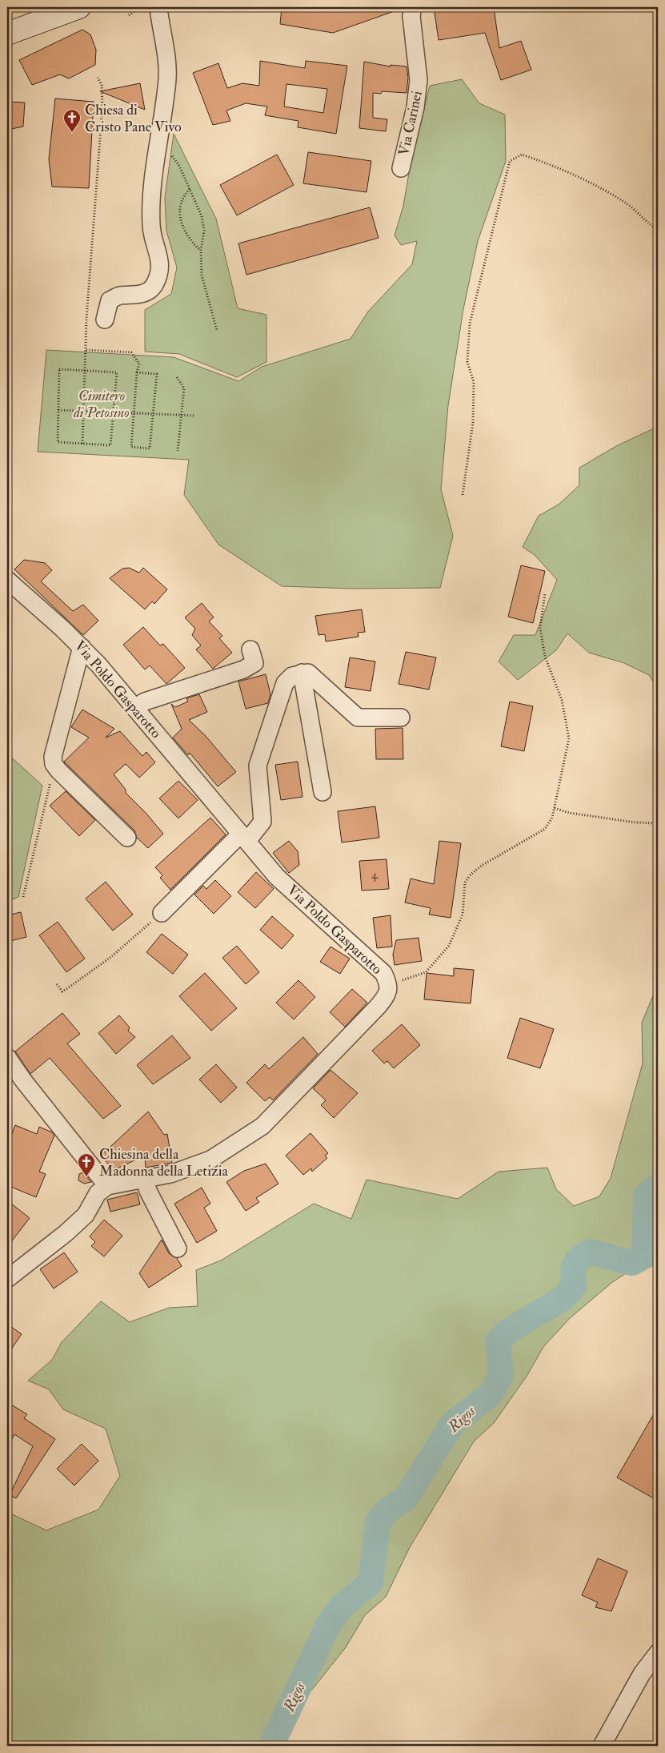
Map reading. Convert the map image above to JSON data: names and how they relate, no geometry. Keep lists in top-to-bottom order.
{
  "streets": {
    "street": ["Via Carinei", "Via Poldo Gasparotto"]
  },
  "water": ["Rigos"],
  "parks": ["Cimitero di Petosino"],
  "places": {
    "church": ["Chiesa di Cristo Pane Vivo", "Chiesina della Madonna della Letizia"]
  },
  "house_numbers": ["4"]
}
